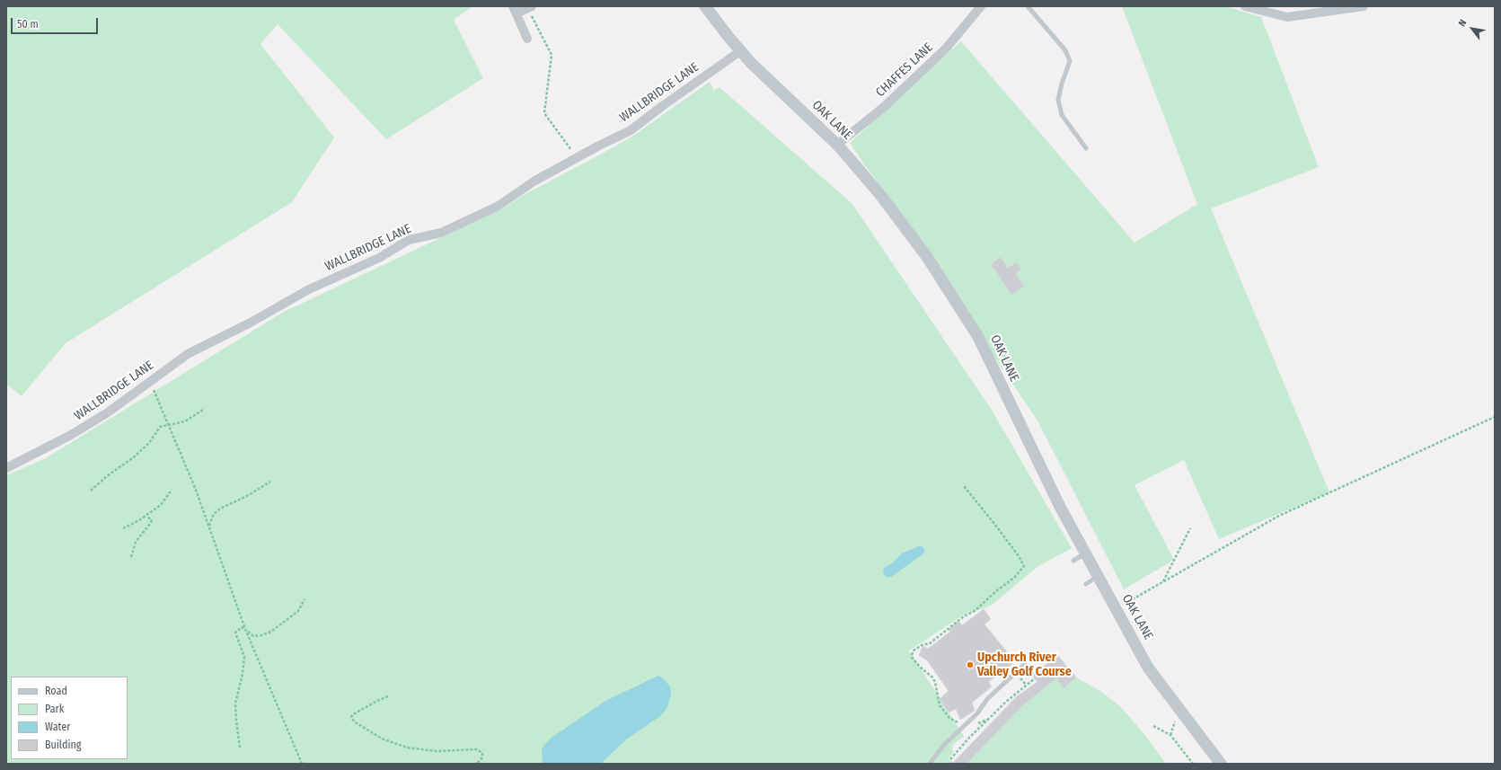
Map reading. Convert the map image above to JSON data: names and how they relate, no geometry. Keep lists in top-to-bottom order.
{
  "streets": {
    "street": ["CHAFFES LANE", "WALLBRIDGE LANE", "OAK LANE"]
  },
  "crossings": [
    ["CHAFFES LANE", "OAK LANE"],
    ["WALLBRIDGE LANE", "OAK LANE"]
  ],
  "places": ["Upchurch River Valley Golf Course"],
  "legend": [
    "Road",
    "Park",
    "Water",
    "Building"
  ],
  "scale_bar": "50 m",
  "north": "top left"
}
